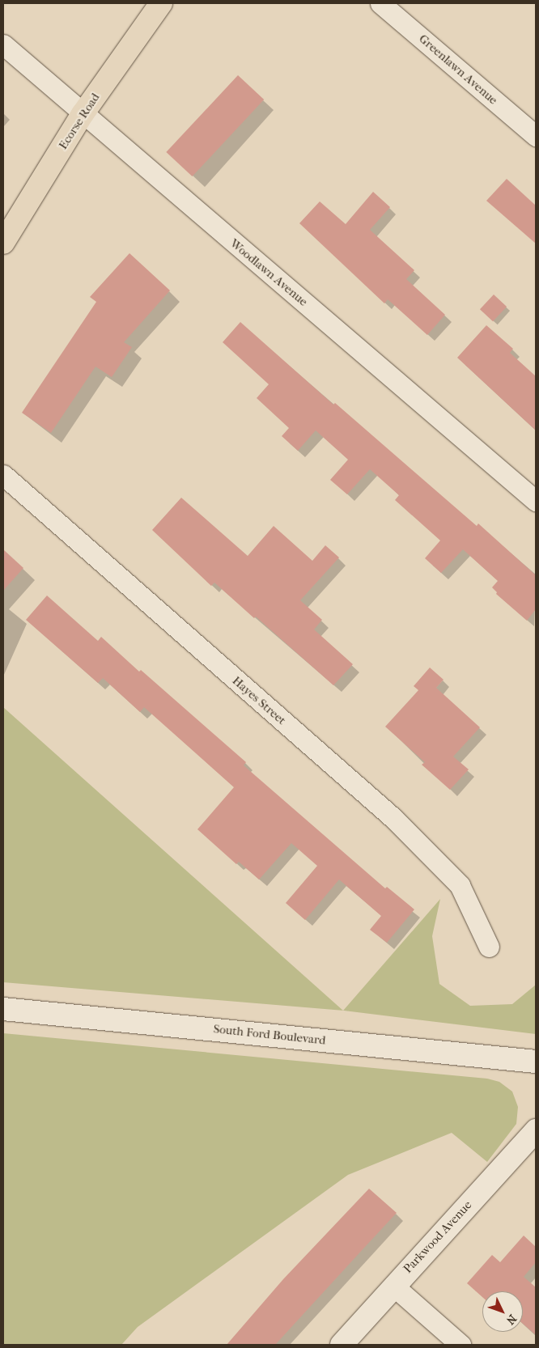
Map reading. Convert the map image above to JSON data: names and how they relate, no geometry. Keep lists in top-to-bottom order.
{
  "streets": {
    "main road": ["Ecorse Road", "South Ford Boulevard", "Parkwood Avenue"],
    "street": ["Greenlawn Avenue", "Woodlawn Avenue", "Hayes Street"]
  },
  "crossings": [
    ["Ecorse Road", "Woodlawn Avenue"]
  ],
  "north": "bottom right"
}
